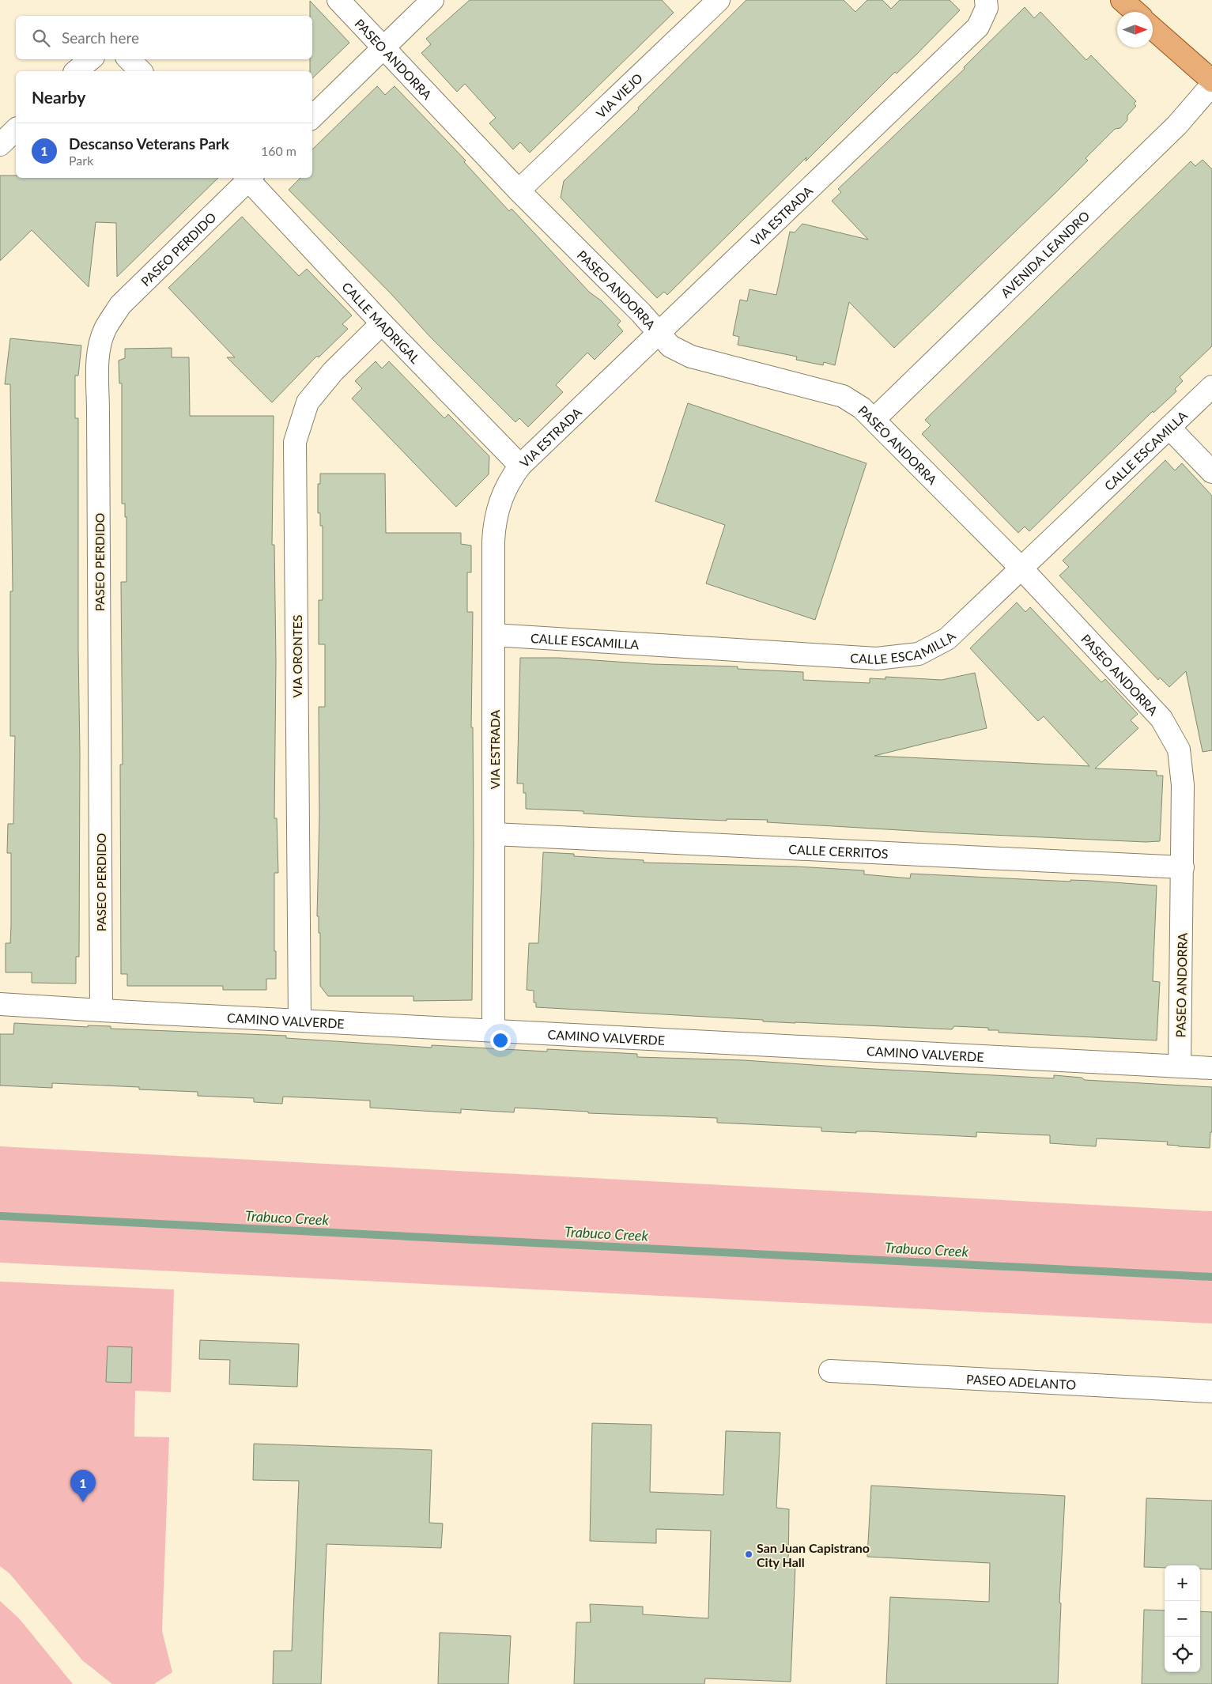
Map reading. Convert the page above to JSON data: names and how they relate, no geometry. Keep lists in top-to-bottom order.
{
  "streets": {
    "street": [
      "PASEO ANDORRA",
      "VIA VIEJO",
      "VIA ESTRADA",
      "PASEO PERDIDO",
      "AVENIDA LEANDRO",
      "CALLE MADRIGAL",
      "CALLE ESCAMILLA",
      "VIA ORONTES",
      "CALLE CERRITOS",
      "CAMINO VALVERDE",
      "PASEO ADELANTO"
    ]
  },
  "crossings": [
    ["PASEO ANDORRA", "VIA VIEJO"],
    ["PASEO ANDORRA", "VIA ESTRADA"],
    ["PASEO ANDORRA", "AVENIDA LEANDRO"],
    ["PASEO ANDORRA", "CALLE ESCAMILLA"],
    ["PASEO ANDORRA", "CALLE CERRITOS"],
    ["PASEO ANDORRA", "CAMINO VALVERDE"],
    ["VIA ESTRADA", "CALLE MADRIGAL"],
    ["VIA ESTRADA", "CALLE ESCAMILLA"],
    ["VIA ESTRADA", "CALLE CERRITOS"],
    ["VIA ESTRADA", "CAMINO VALVERDE"],
    ["PASEO PERDIDO", "CAMINO VALVERDE"],
    ["CALLE MADRIGAL", "VIA ORONTES"],
    ["VIA ORONTES", "CAMINO VALVERDE"]
  ],
  "water": ["Trabuco Creek"],
  "places": ["San Juan Capistrano City Hall"],
  "north": "right",
  "page": {
    "search": "Search here",
    "heading": "Nearby",
    "list": [
      {
        "mark": "1",
        "name": "Descanso Veterans Park",
        "note": "Park",
        "value": "160 m"
      }
    ],
    "pins": "1",
    "map_buttons": ["+", "−"]
  }
}
